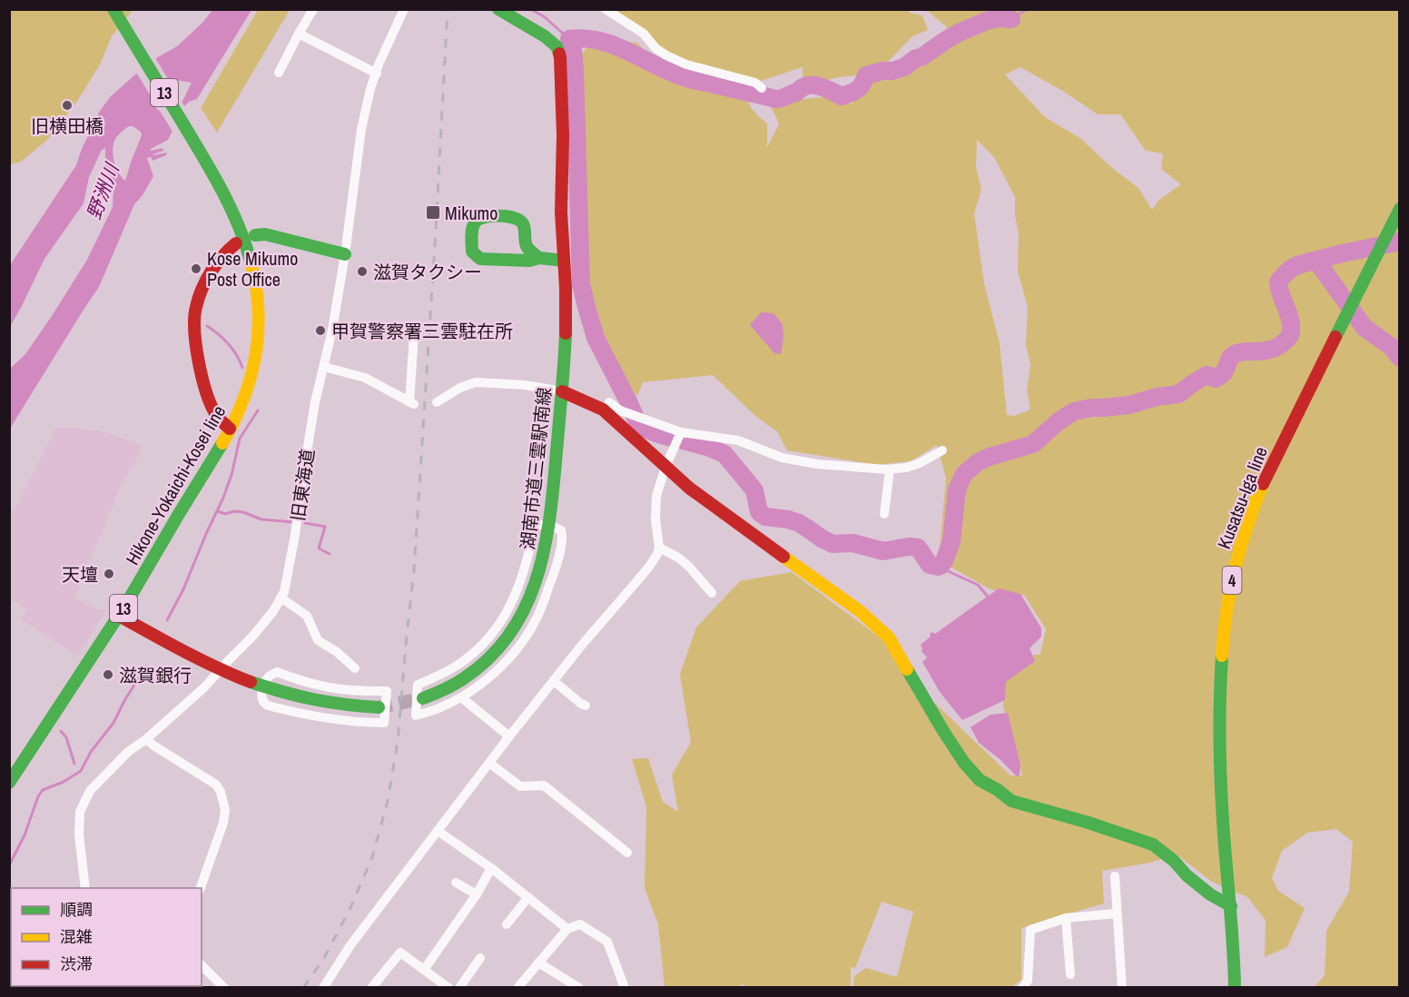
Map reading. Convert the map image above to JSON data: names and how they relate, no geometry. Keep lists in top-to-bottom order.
{
  "streets": {
    "street": [
      "13",
      "湖南市道三雲駅南線",
      "Hikone-Yokaichi-Kosei line",
      "旧東海道",
      "Kusatsu-Iga line",
      "4"
    ]
  },
  "water": ["野洲川"],
  "places": {
    "other": [
      "旧横田橋",
      "Kose Mikumo Post Office",
      "滋賀タクシー",
      "甲賀警察署三雲駐在所",
      "天壇",
      "滋賀銀行"
    ],
    "transit": ["Mikumo"]
  },
  "legend": ["順調", "混雑", "渋滞"]
}
